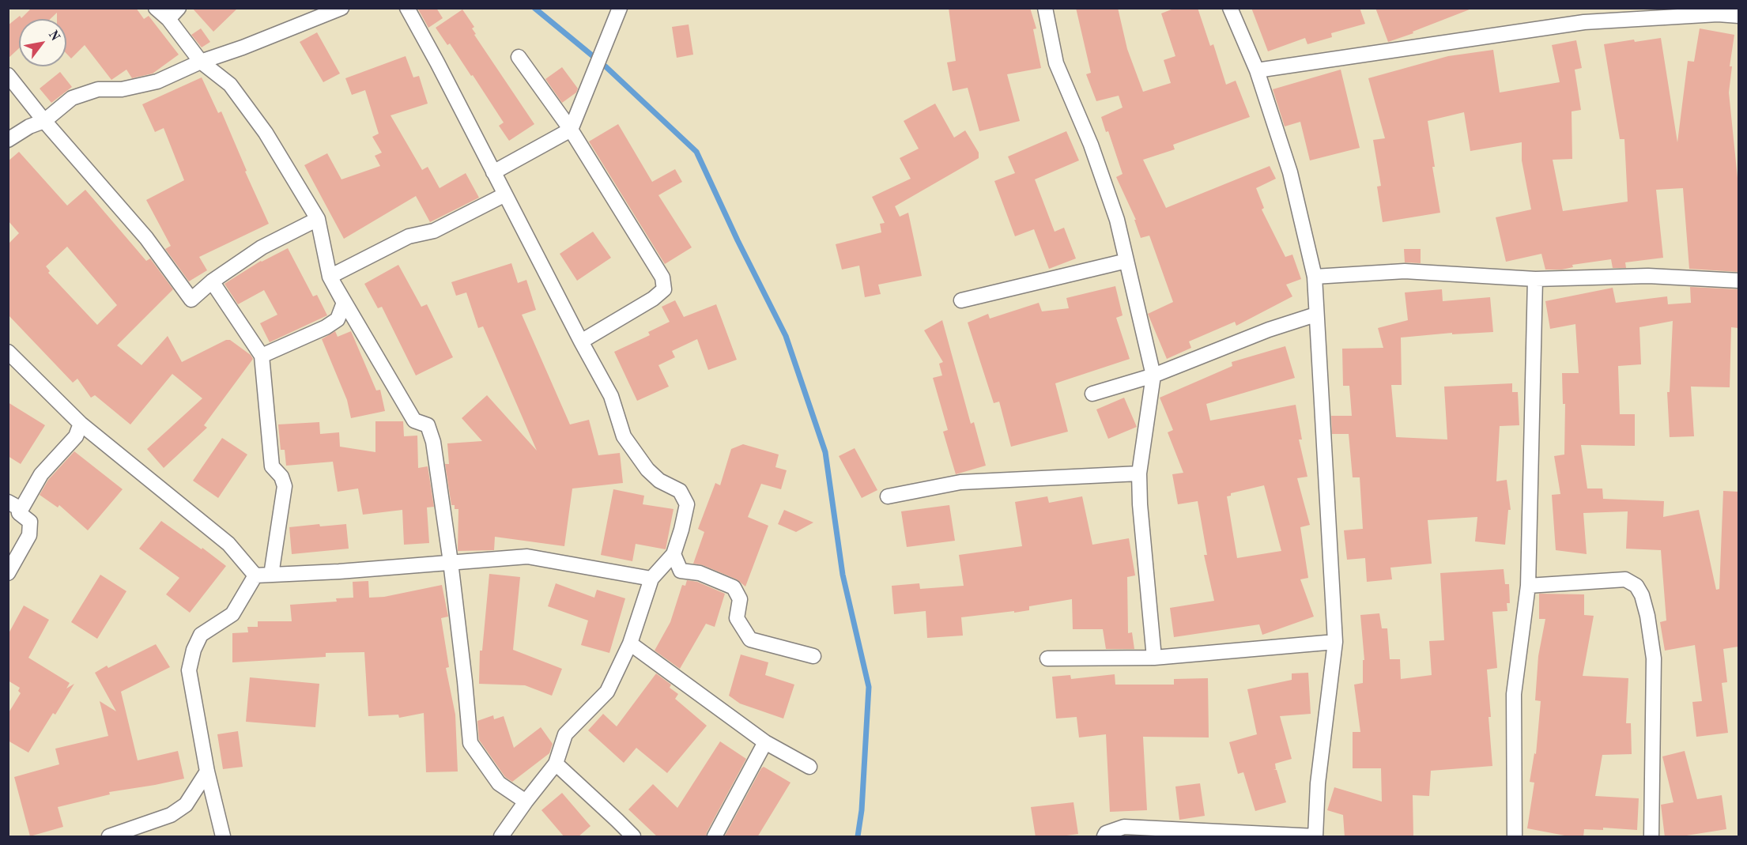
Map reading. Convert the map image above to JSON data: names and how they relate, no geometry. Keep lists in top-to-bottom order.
{
  "north": "top right"
}
